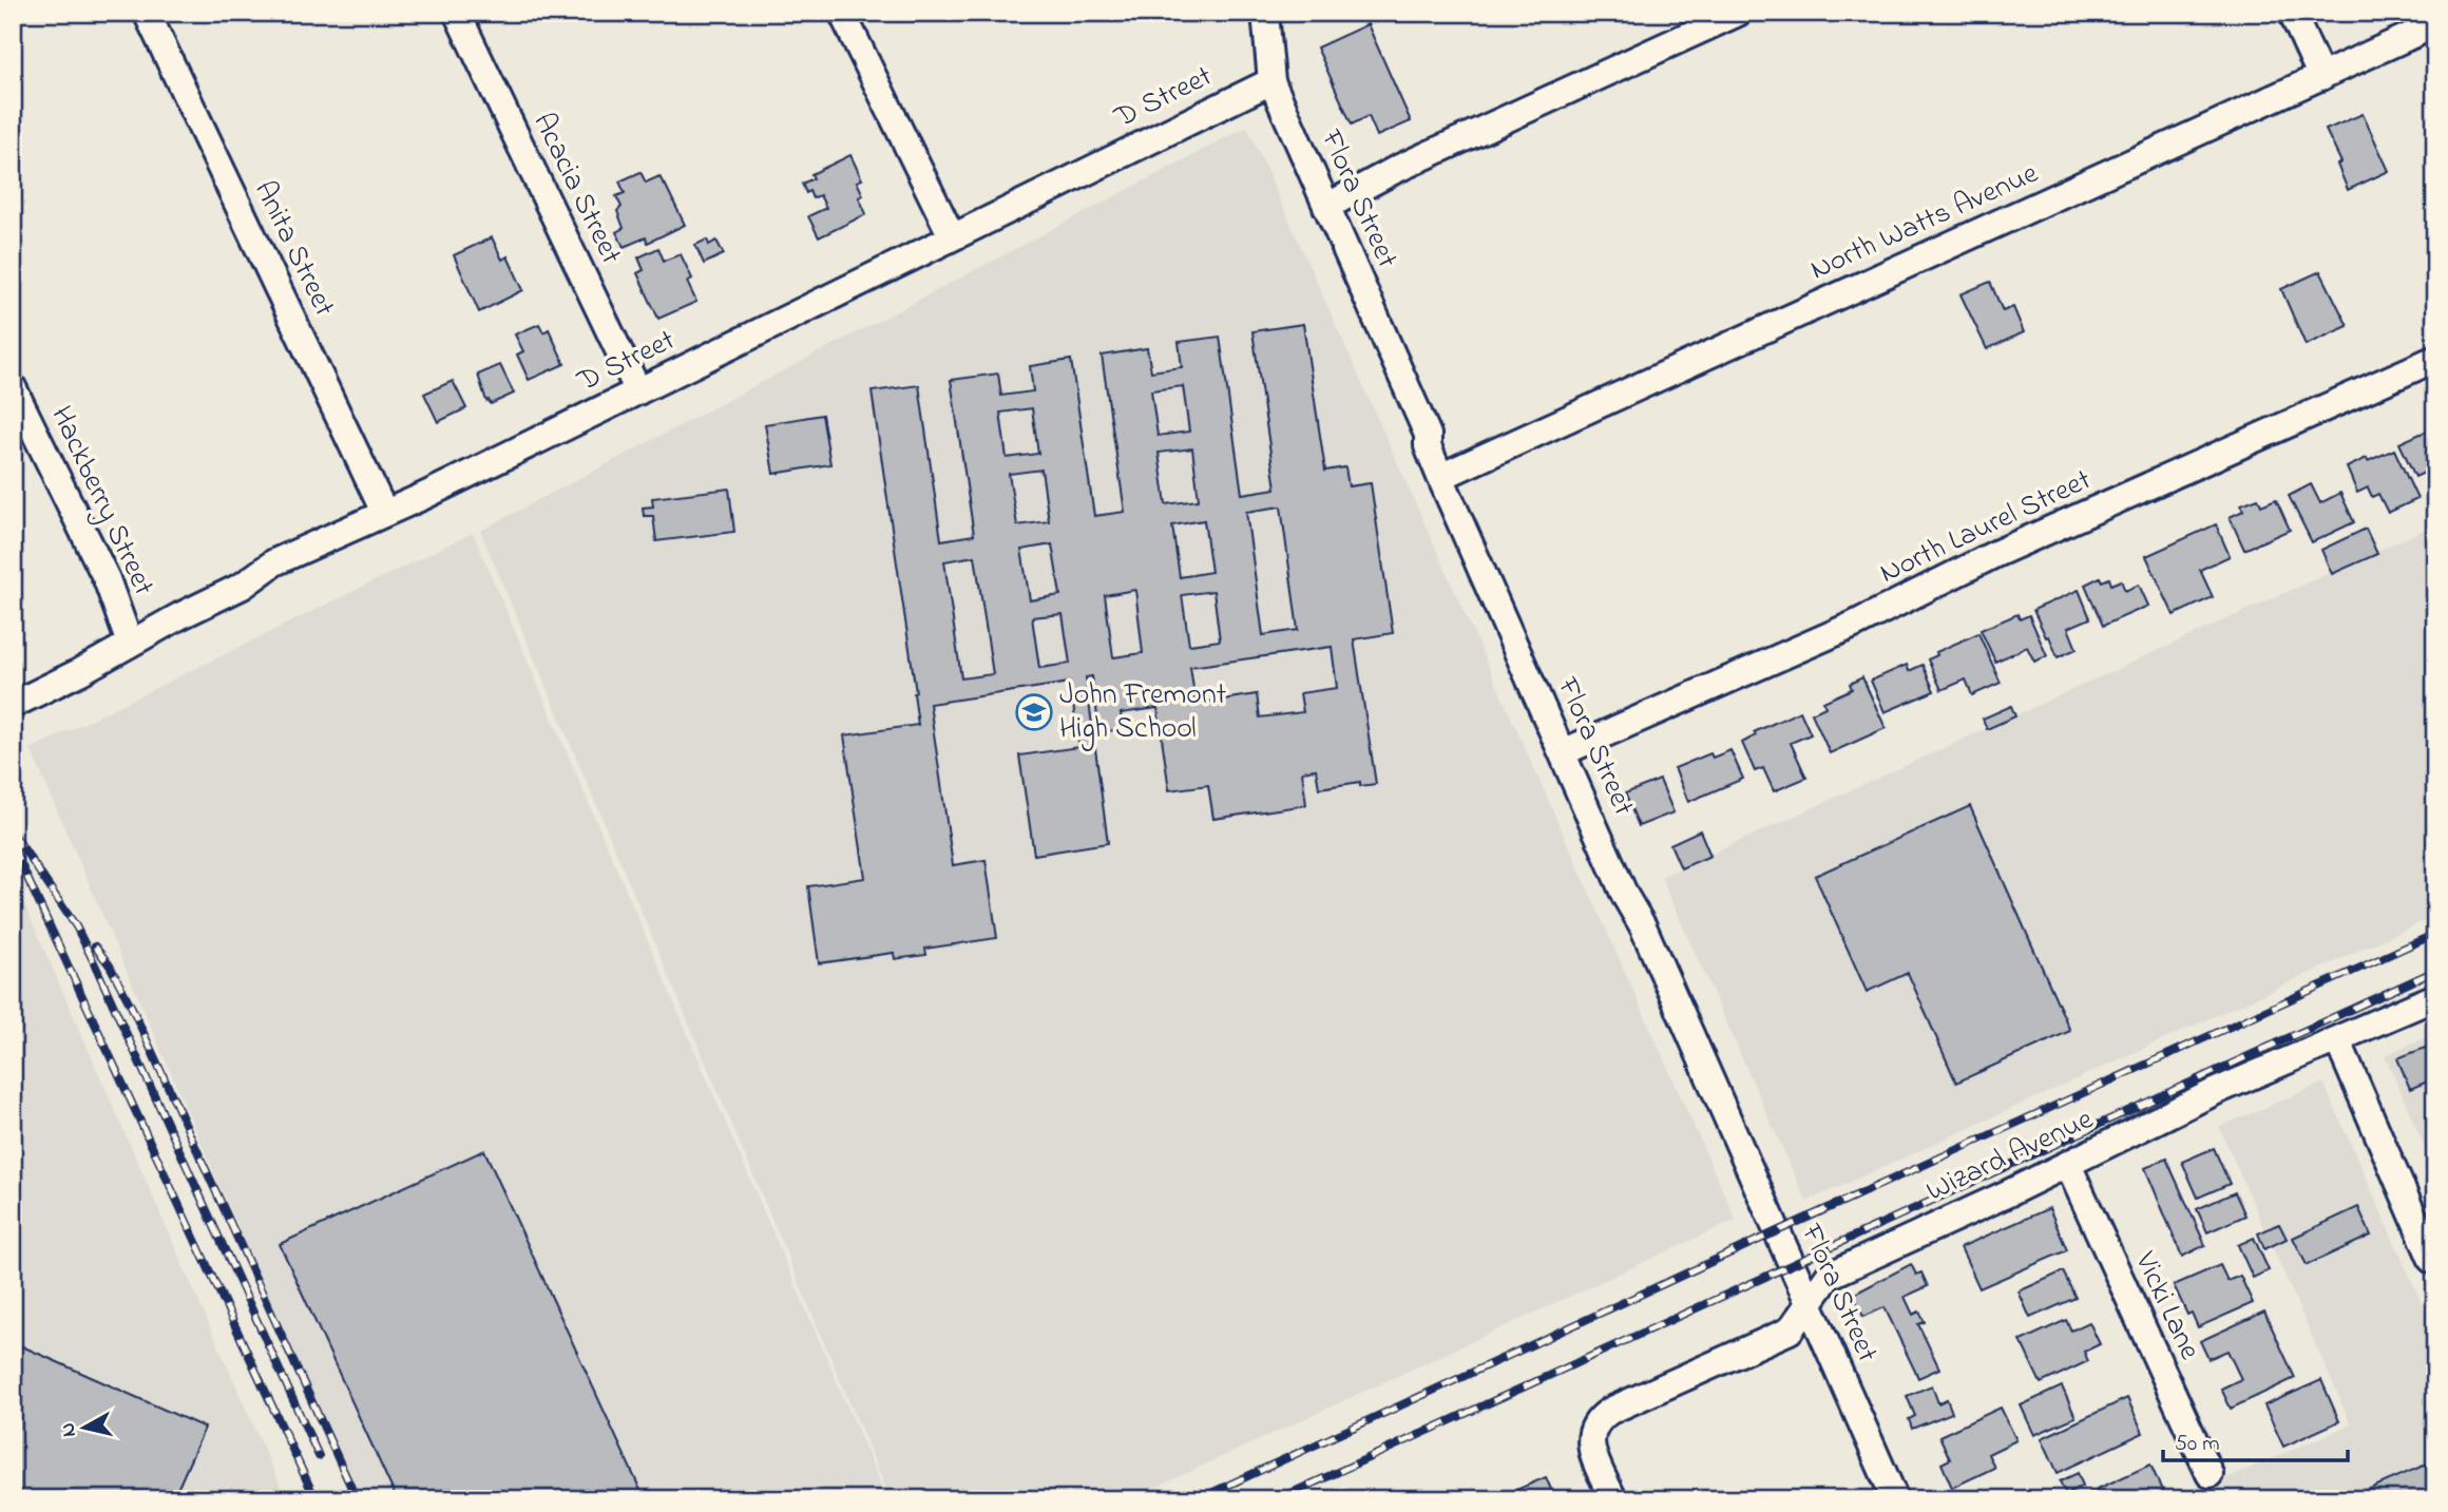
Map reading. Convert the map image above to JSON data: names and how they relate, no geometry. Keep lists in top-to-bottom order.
{
  "streets": {
    "street": [
      "D Street",
      "Acacia Street",
      "Flora Street",
      "North Watts Avenue",
      "Anita Street",
      "Hackberry Street",
      "North Laurel Street",
      "Wizard Avenue",
      "Vicki Lane"
    ]
  },
  "crossings": [
    ["D Street", "Acacia Street"],
    ["D Street", "Flora Street"],
    ["D Street", "Anita Street"],
    ["D Street", "Hackberry Street"],
    ["Flora Street", "North Watts Avenue"],
    ["Flora Street", "North Laurel Street"],
    ["Flora Street", "Wizard Avenue"],
    ["Wizard Avenue", "Vicki Lane"]
  ],
  "places": {
    "school or university": ["John Fremont High School"]
  },
  "scale_bar": "50 m",
  "north": "left"
}
